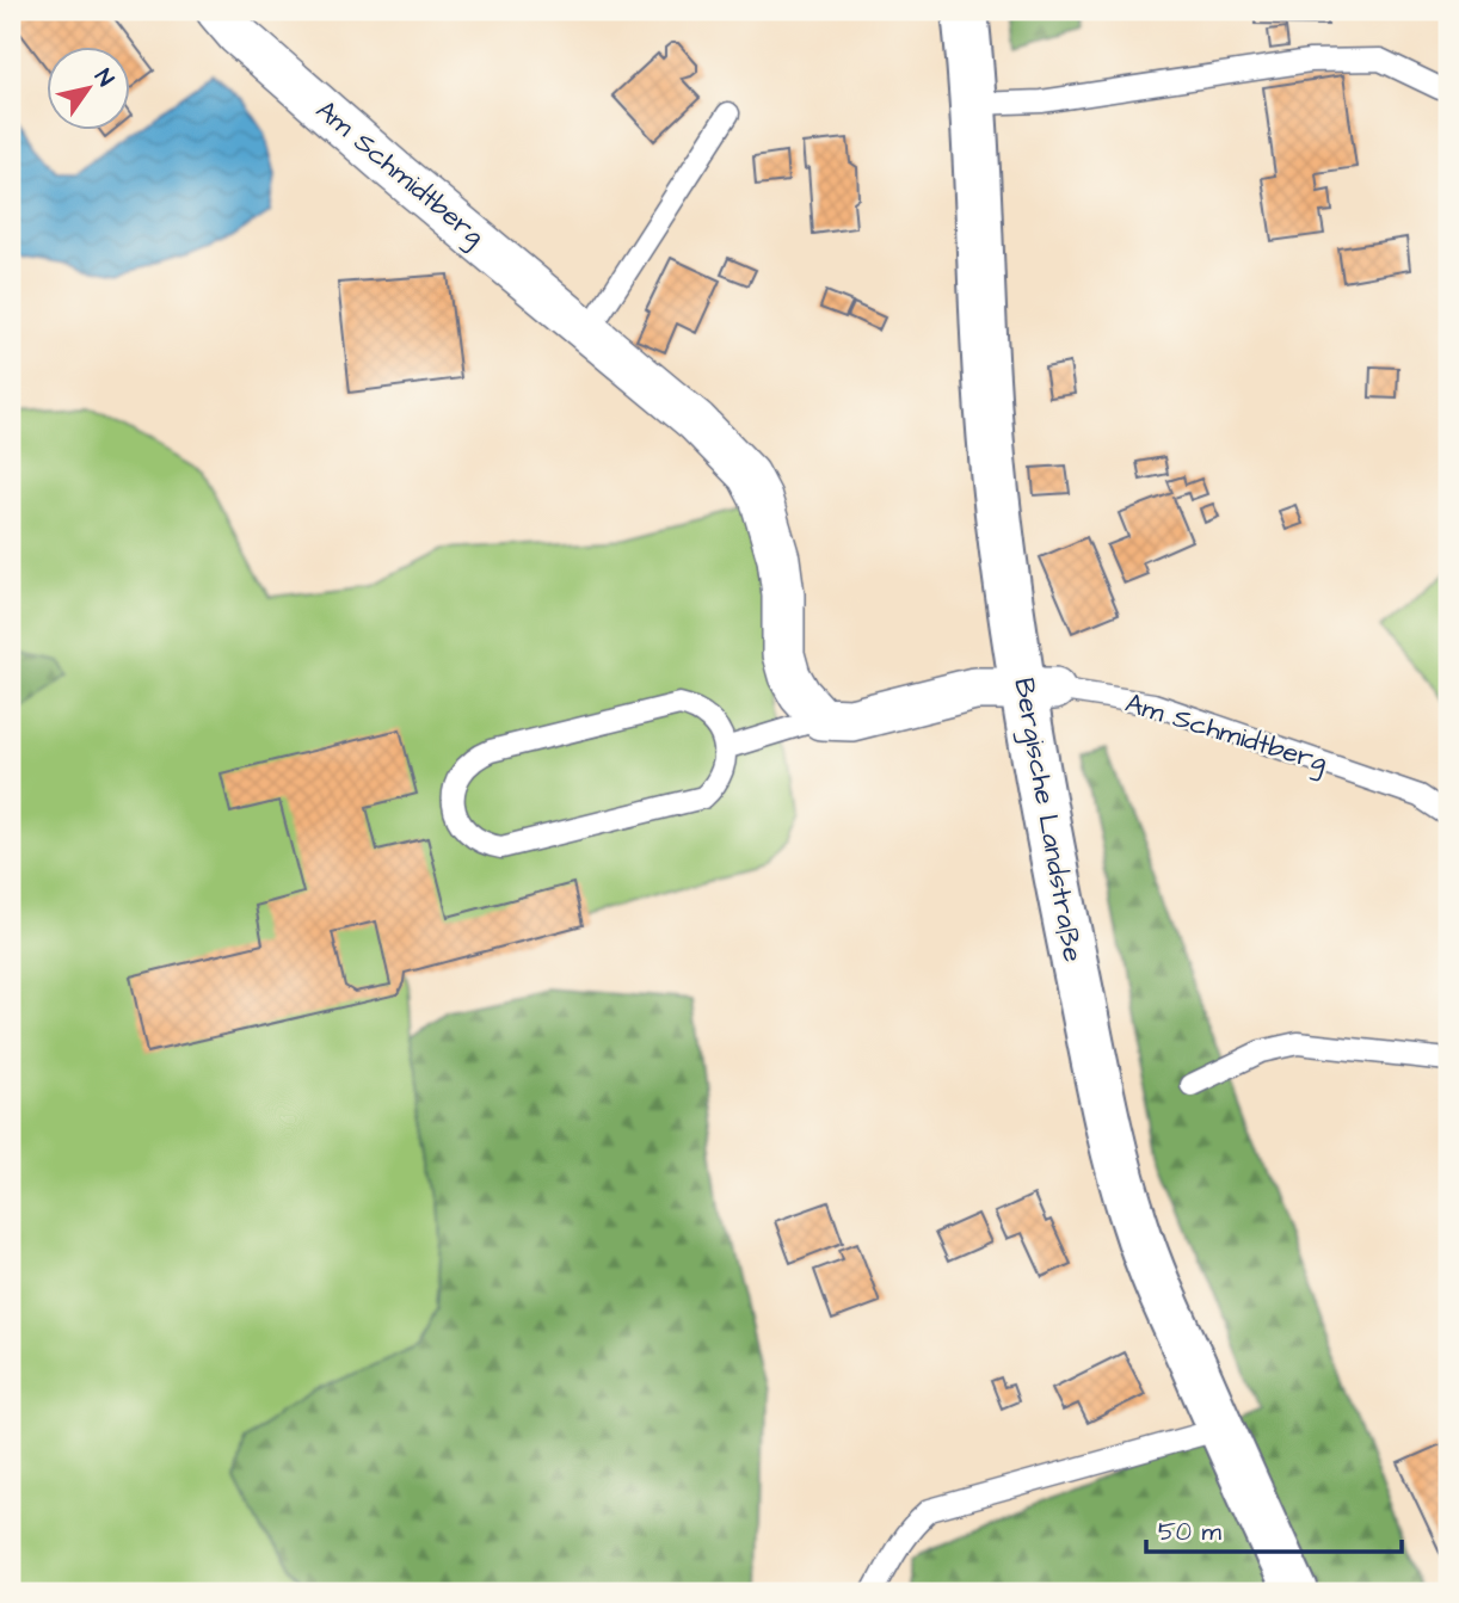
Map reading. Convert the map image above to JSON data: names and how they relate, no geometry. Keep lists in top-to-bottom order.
{
  "streets": {
    "main road": ["Bergische Landstraße"],
    "street": ["Am Schmidtberg"]
  },
  "crossings": [
    ["Am Schmidtberg", "Bergische Landstraße"]
  ],
  "scale_bar": "50 m",
  "north": "top right"
}
